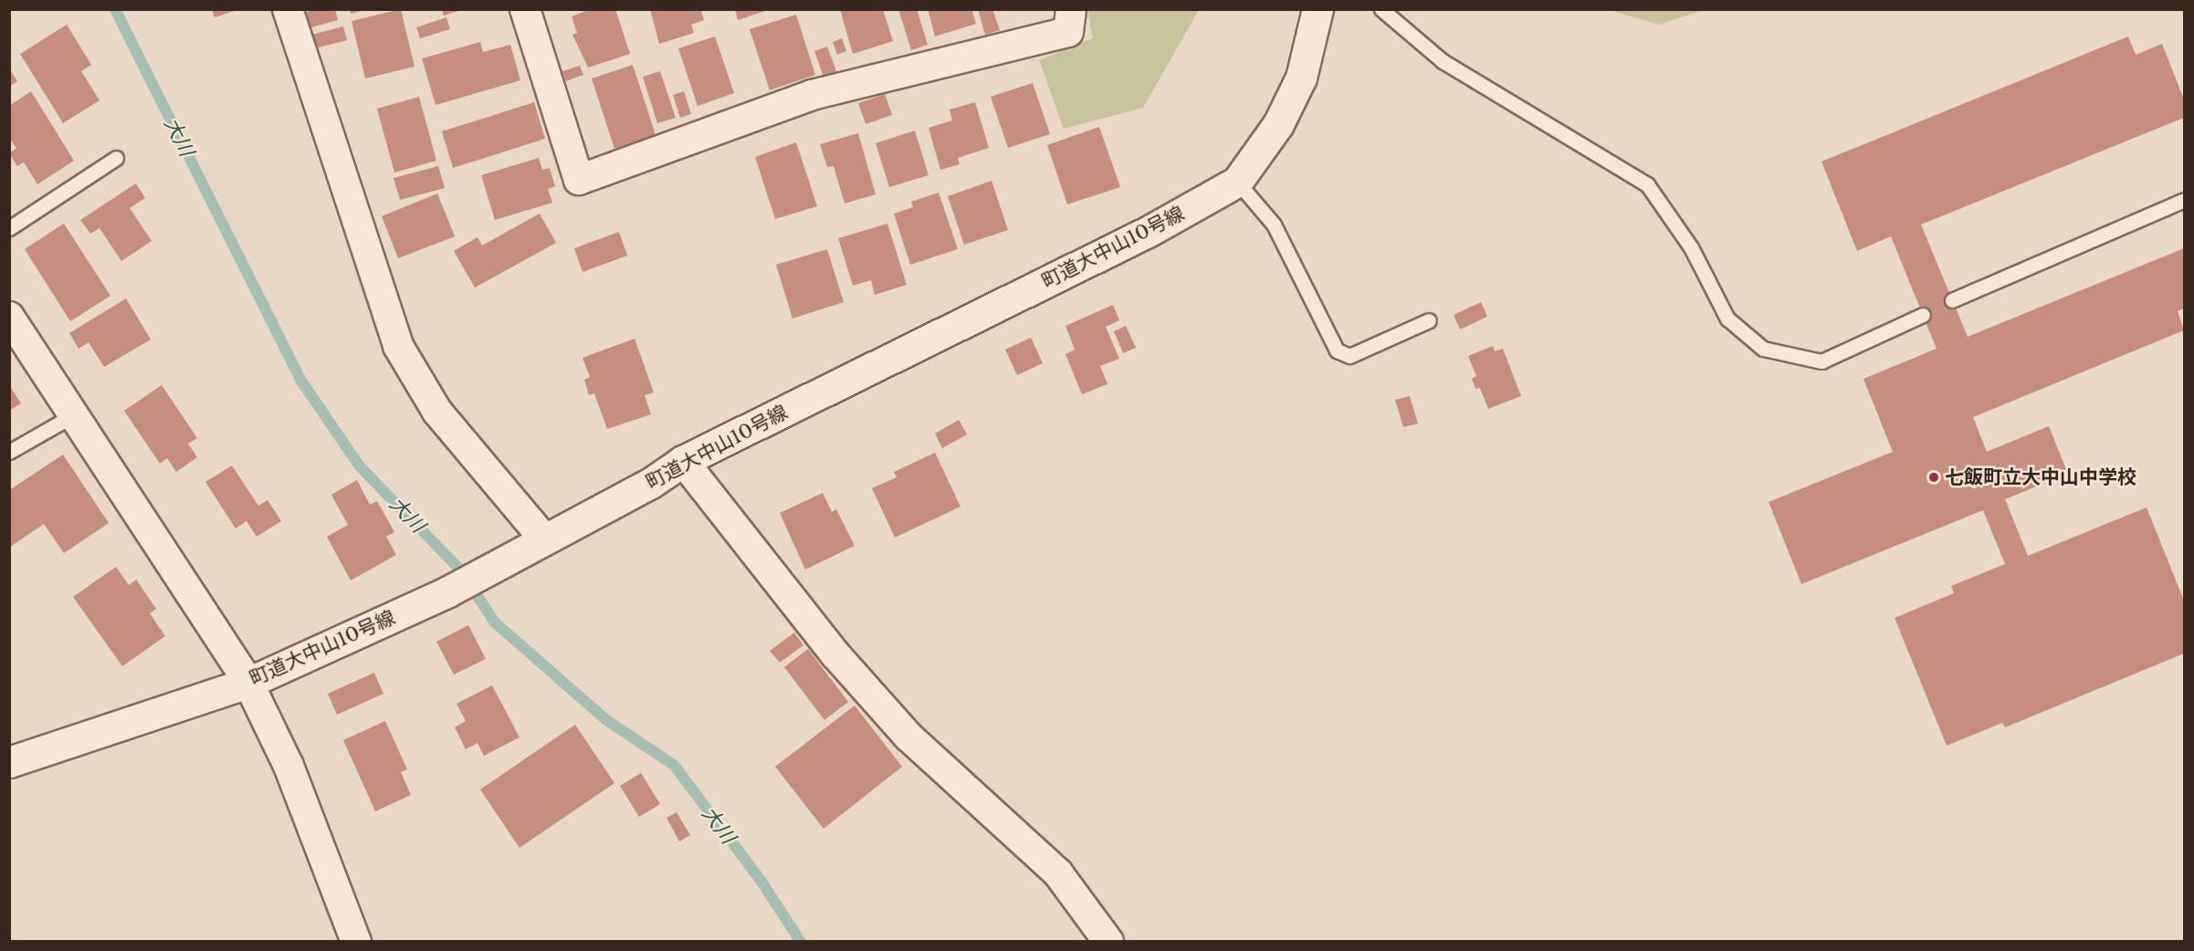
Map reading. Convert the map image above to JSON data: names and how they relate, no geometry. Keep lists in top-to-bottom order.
{
  "streets": {
    "street": ["町道大中山10号線"]
  },
  "water": ["大川"],
  "places": ["七飯町立大中山中学校"]
}
